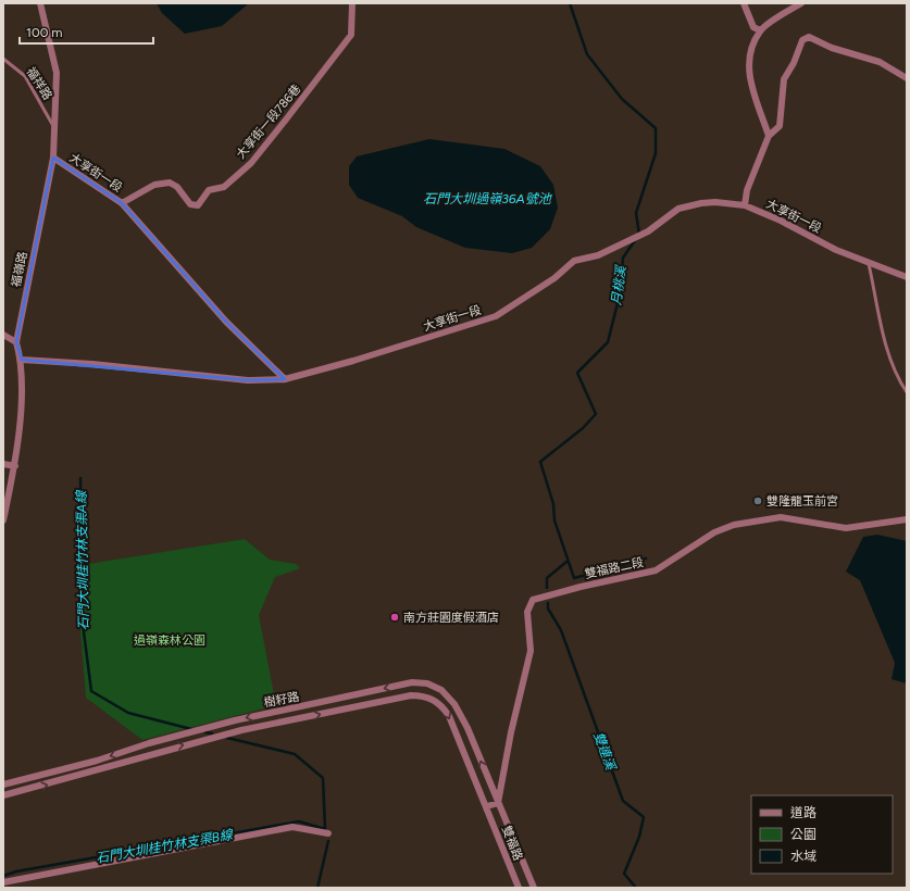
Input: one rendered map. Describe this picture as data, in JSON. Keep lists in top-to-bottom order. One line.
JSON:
{"streets":{"street":["大享街一段786巷","大享街一段","福嶺路","雙福路二段","樹籽路","雙福路"],"lane":["福祥路"]},"crossings":[["福祥路","福嶺路"],["大享街一段786巷","大享街一段"],["大享街一段","福嶺路"],["雙福路二段","樹籽路"],["樹籽路","雙福路"]],"water":["石門大圳過嶺36A號池","月桃溪","石門大圳桂竹林支渠A線","雙連溪","石門大圳桂竹林支渠B線"],"parks":["過嶺森林公園"],"places":["雙隆龍玉前宮","南方莊園度假酒店"],"legend":["道路","公園","水域"],"scale_bar":"100 m"}
